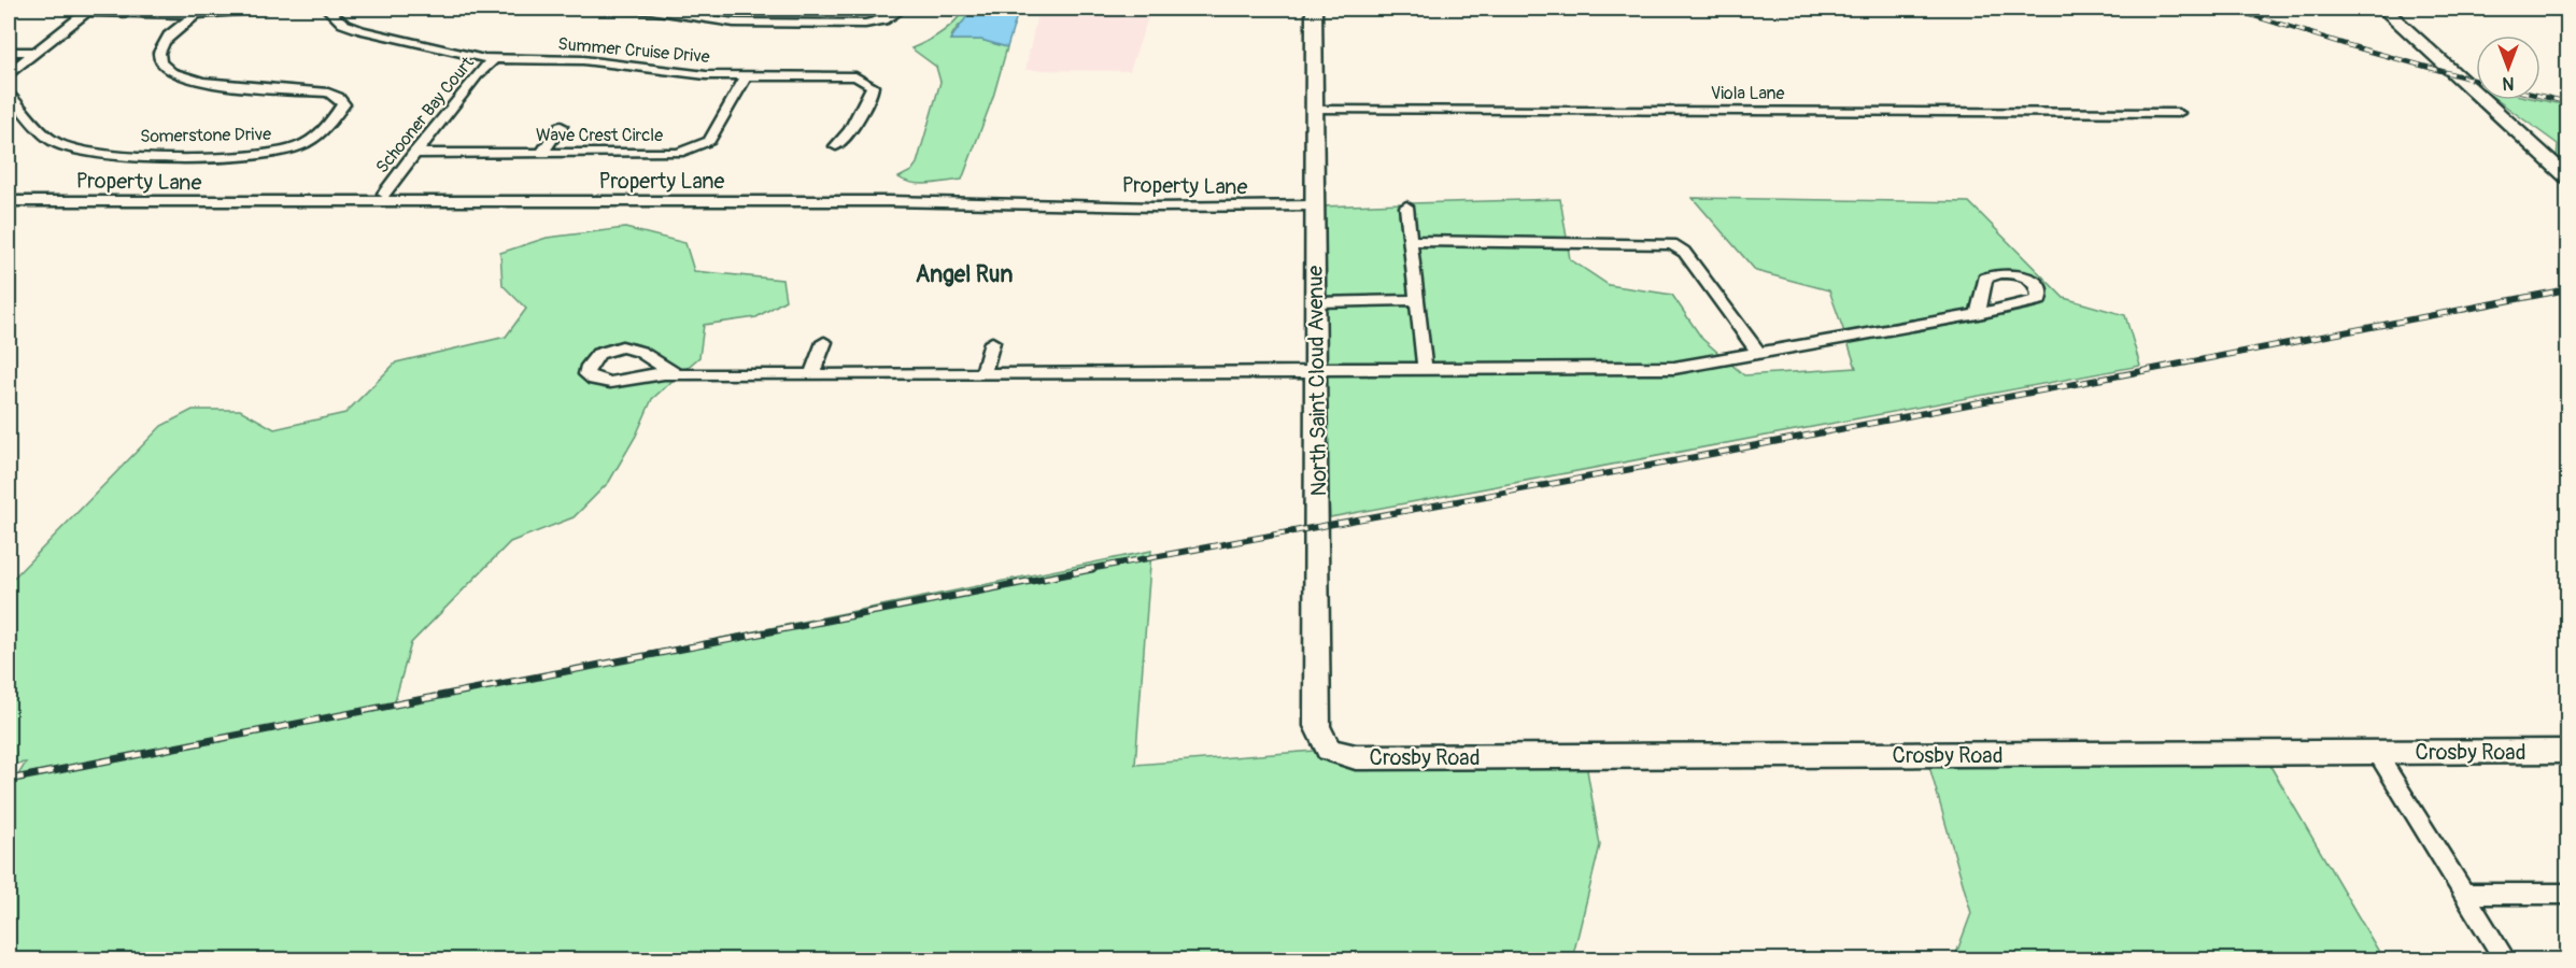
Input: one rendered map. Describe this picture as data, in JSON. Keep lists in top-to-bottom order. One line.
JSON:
{"streets":{"street":["Summer Cruise Drive","Viola Lane","Schooner Bay Court","Somerstone Drive","Wave Crest Circle","Property Lane","North Saint Cloud Avenue","Crosby Road"]},"crossings":[["Summer Cruise Drive","Schooner Bay Court"],["Summer Cruise Drive","Wave Crest Circle"],["Viola Lane","North Saint Cloud Avenue"],["Schooner Bay Court","Wave Crest Circle"],["Property Lane","North Saint Cloud Avenue"],["North Saint Cloud Avenue","Crosby Road"]],"districts":["Angel Run"],"north":"bottom"}
